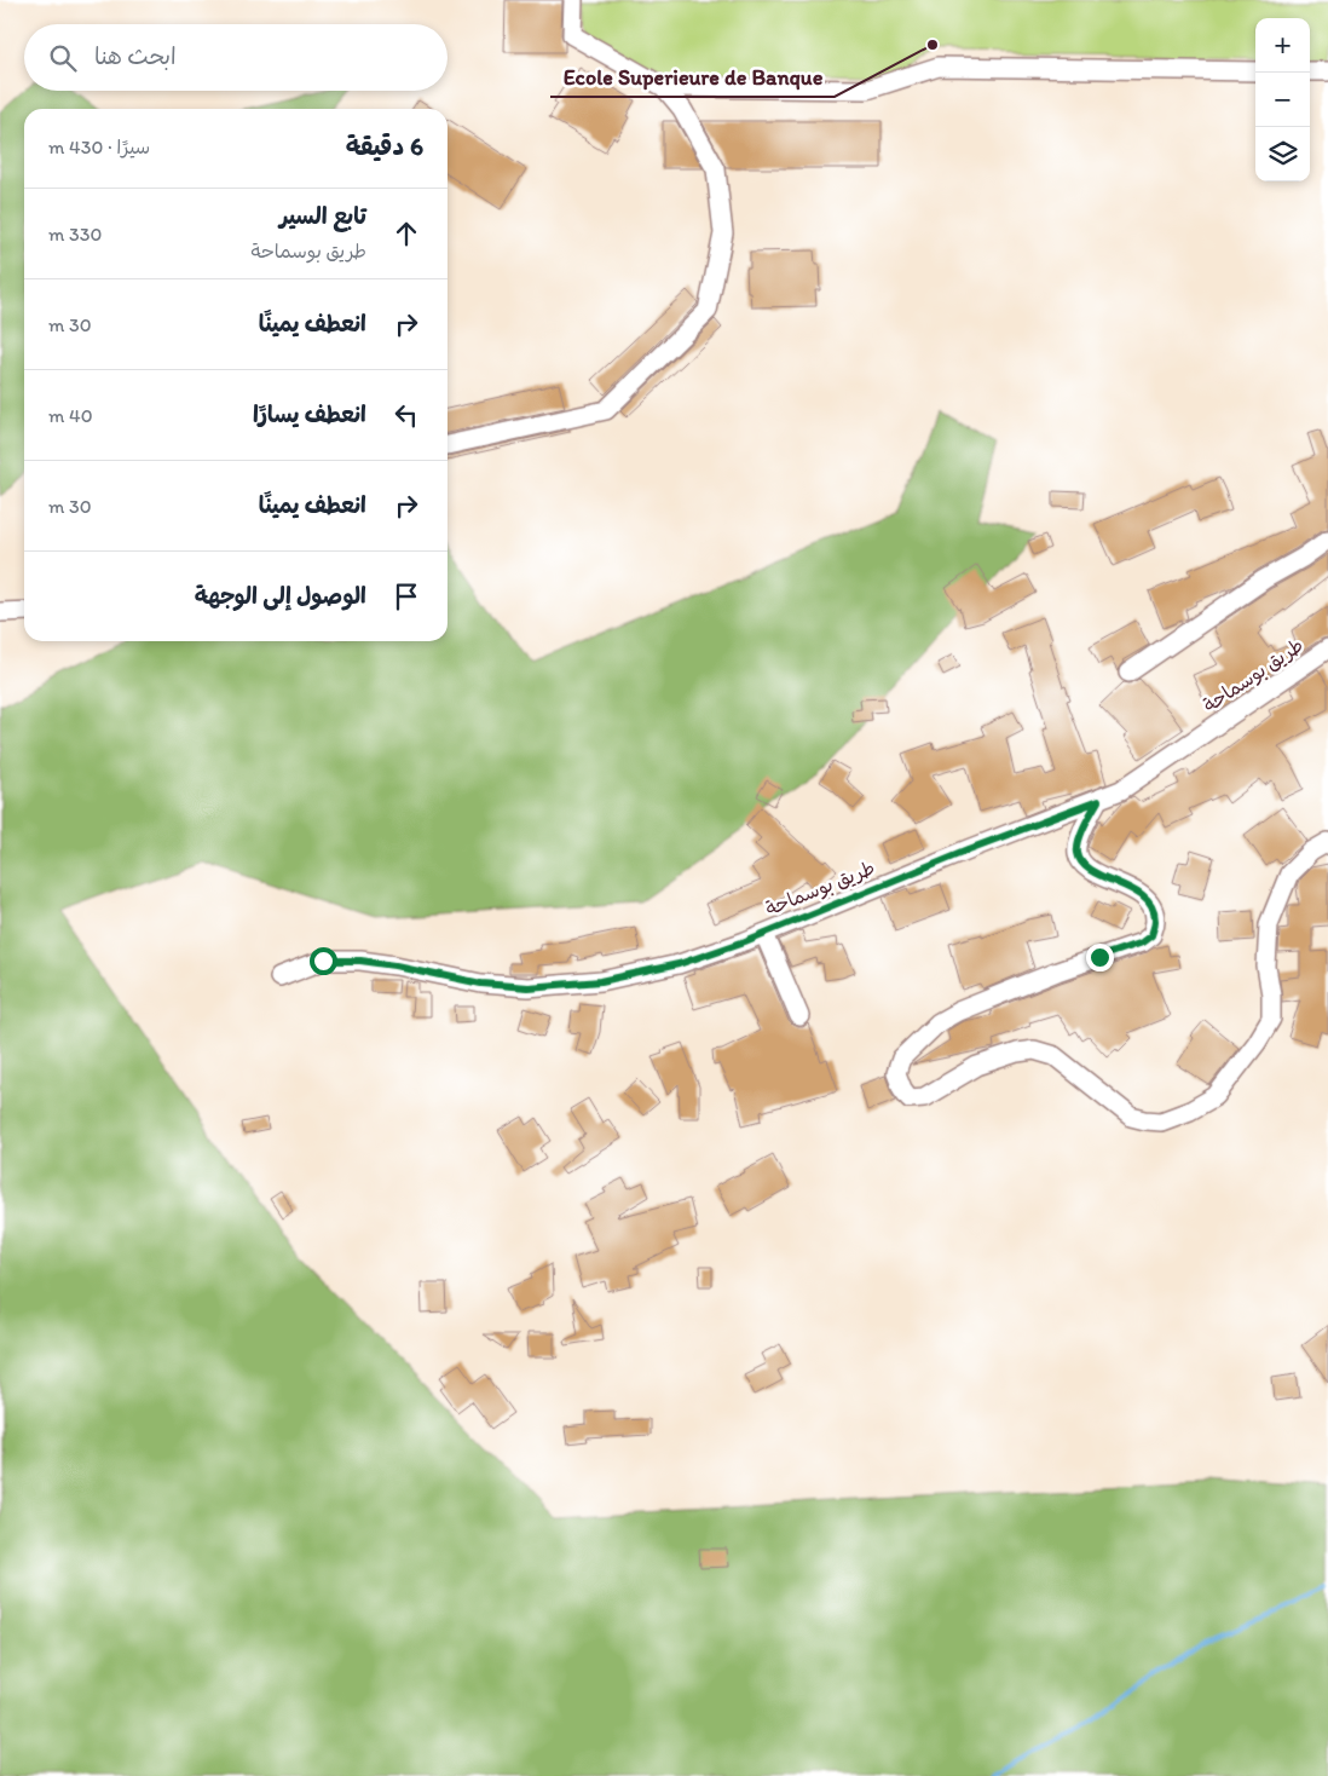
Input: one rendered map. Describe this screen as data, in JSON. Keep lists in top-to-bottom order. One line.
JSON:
{"streets":{"street":["طريق بوسماحة"]},"places":["Ecole Superieure de Banque"],"page":{"map_buttons":["+","−"],"search":"ابحث هنا","heading":["6 دقيقة","سيرًا · 430 m"],"list":[["تابع السير","طريق بوسماحة","330 m"],["انعطف يمينًا","30 m"],["انعطف يسارًا","40 m"],["انعطف يمينًا","30 m"],"الوصول إلى الوجهة"]}}
